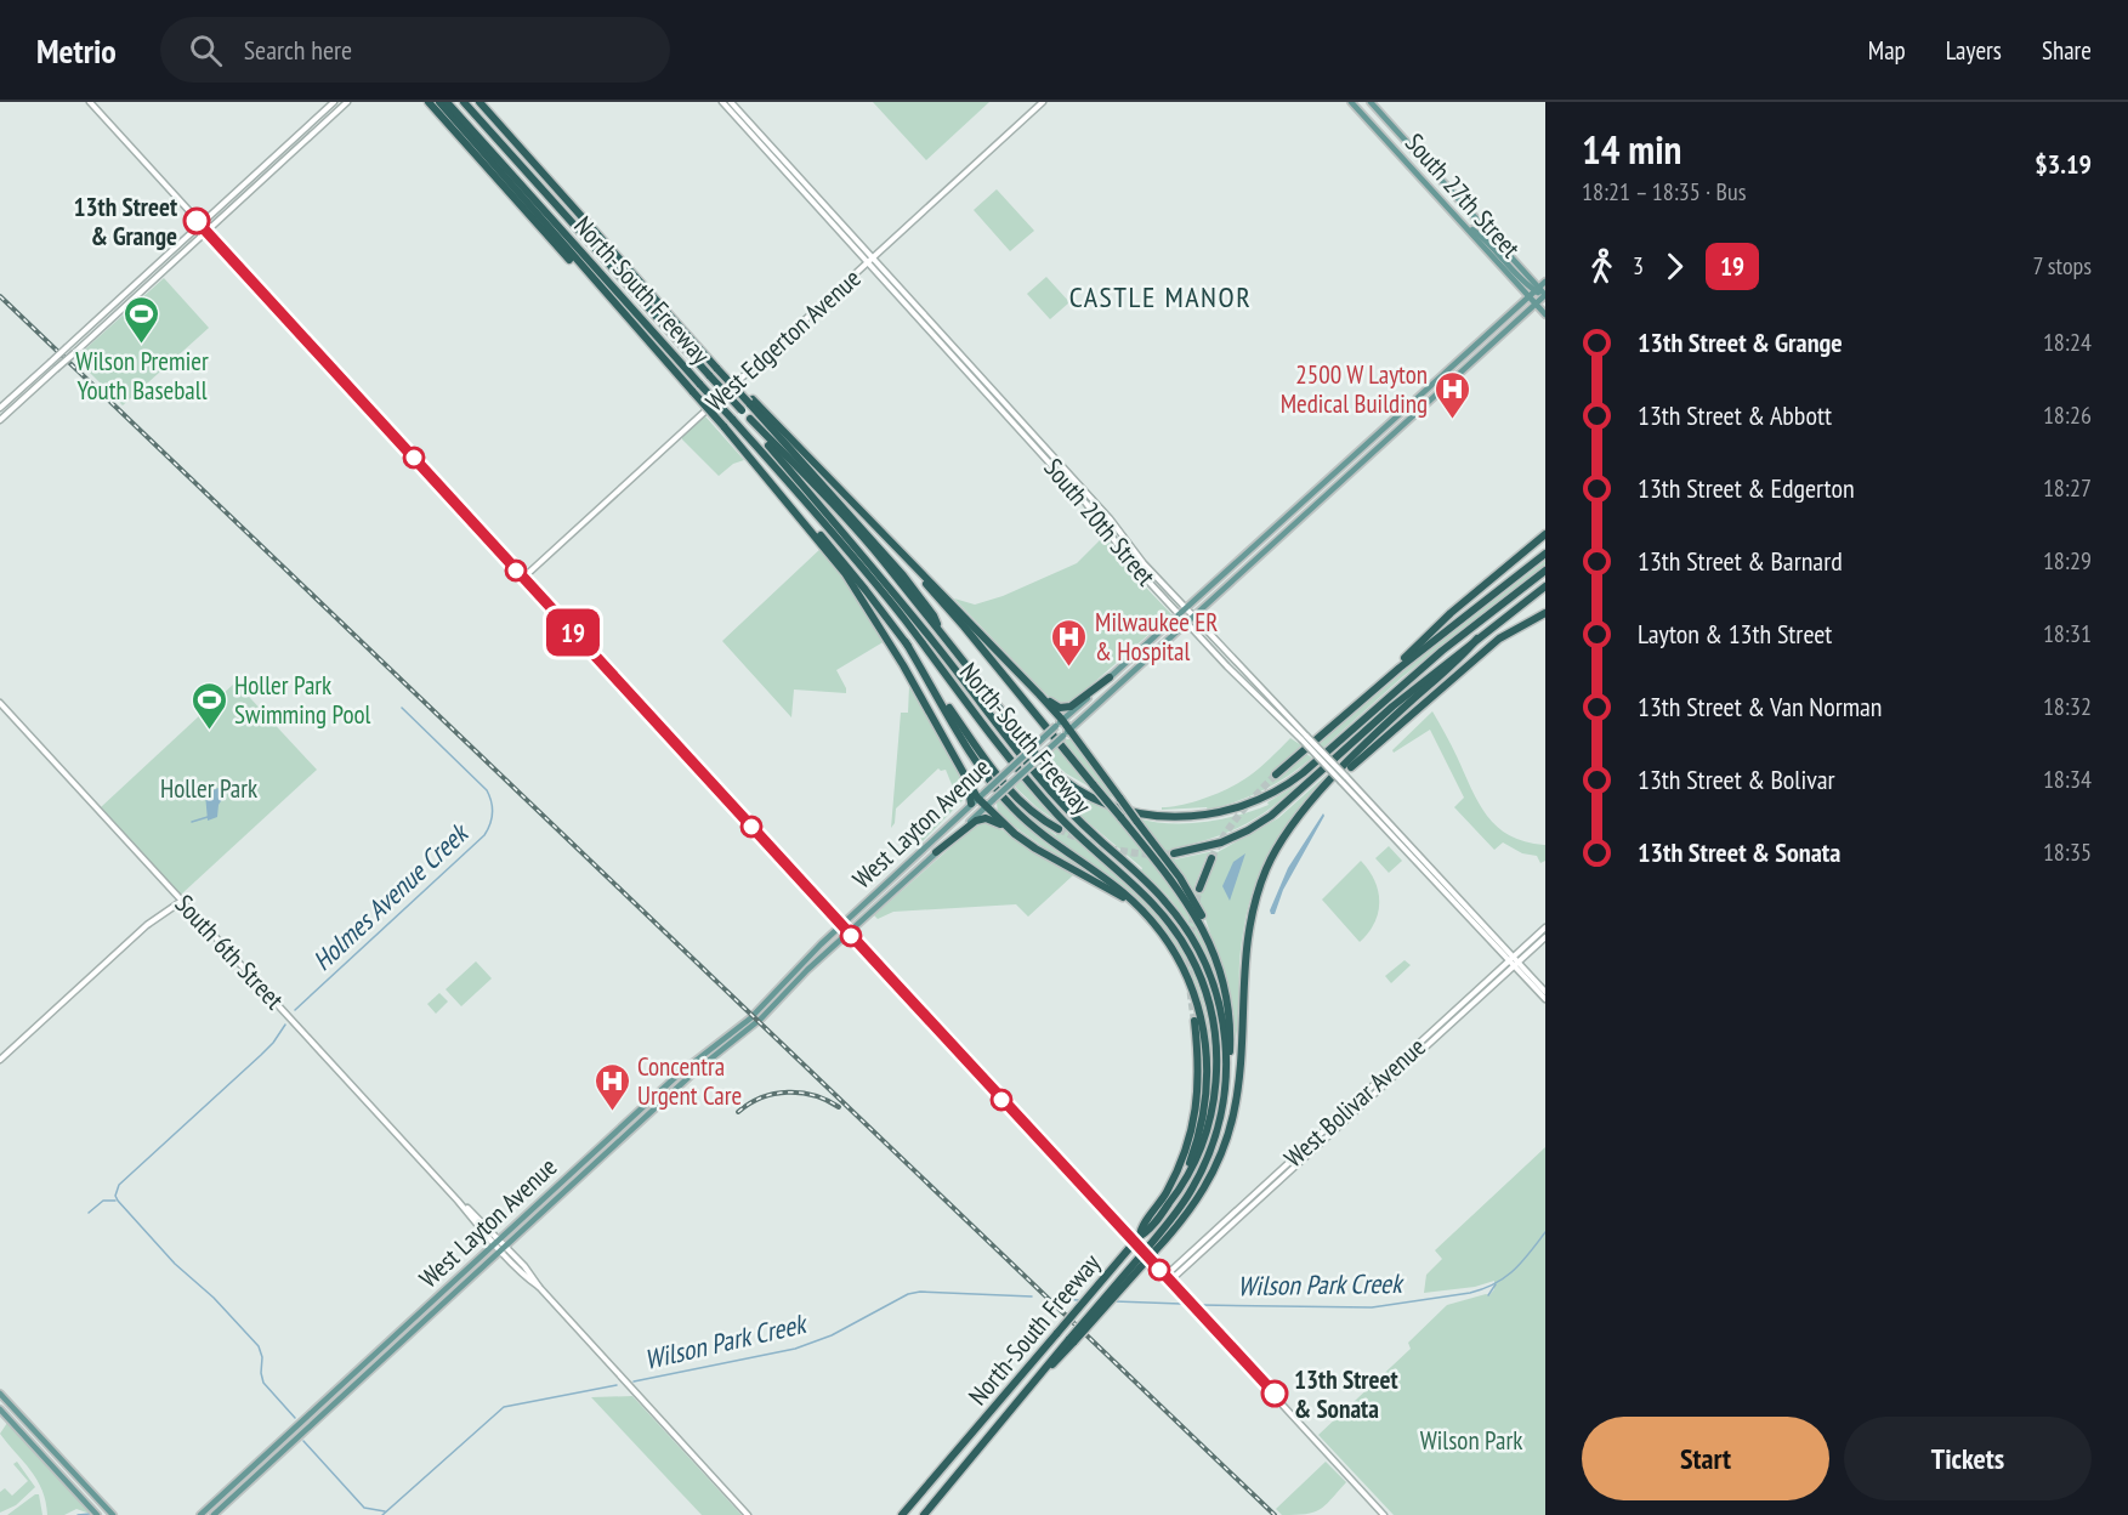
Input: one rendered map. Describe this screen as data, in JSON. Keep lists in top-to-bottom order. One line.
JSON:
{"streets":{"highway":["North-South Freeway"],"main road":["South 27th Street","West Layton Avenue"],"street":["West Edgerton Avenue","South 20th Street","South 6th Street","West Bolivar Avenue"]},"crossings":[["South 27th Street","West Layton Avenue"],["West Edgerton Avenue","South 20th Street"],["South 20th Street","West Layton Avenue"],["South 20th Street","West Bolivar Avenue"],["West Layton Avenue","South 6th Street"]],"districts":["CASTLE MANOR"],"water":["Holmes Avenue Creek","Wilson Park Creek"],"parks":["Holler Park","Wilson Park"],"places":{"other":["13th Street & Grange","13th Street & Sonata"],"sports":["Wilson Premier Youth Baseball","Holler Park Swimming Pool"],"hospital":["2500 W Layton Medical Building","Milwaukee ER & Hospital","Concentra Urgent Care"]},"lines":["bus line 19"],"page":{"header":"Metrio","search":"Search here","nav":["Map","Layers","Share"],"on_map":"19","heading":["14 min","18:21 – 18:35 · Bus","$3.19"],"legs":["3","19","7 stops"],"list":[{"name":"13th Street & Grange","value":"18:24"},{"name":"13th Street & Abbott","value":"18:26"},{"name":"13th Street & Edgerton","value":"18:27"},{"name":"13th Street & Barnard","value":"18:29"},{"name":"Layton & 13th Street","value":"18:31"},{"name":"13th Street & Van Norman","value":"18:32"},{"name":"13th Street & Bolivar","value":"18:34"},{"name":"13th Street & Sonata","value":"18:35"}],"buttons":["Start","Tickets"]}}
